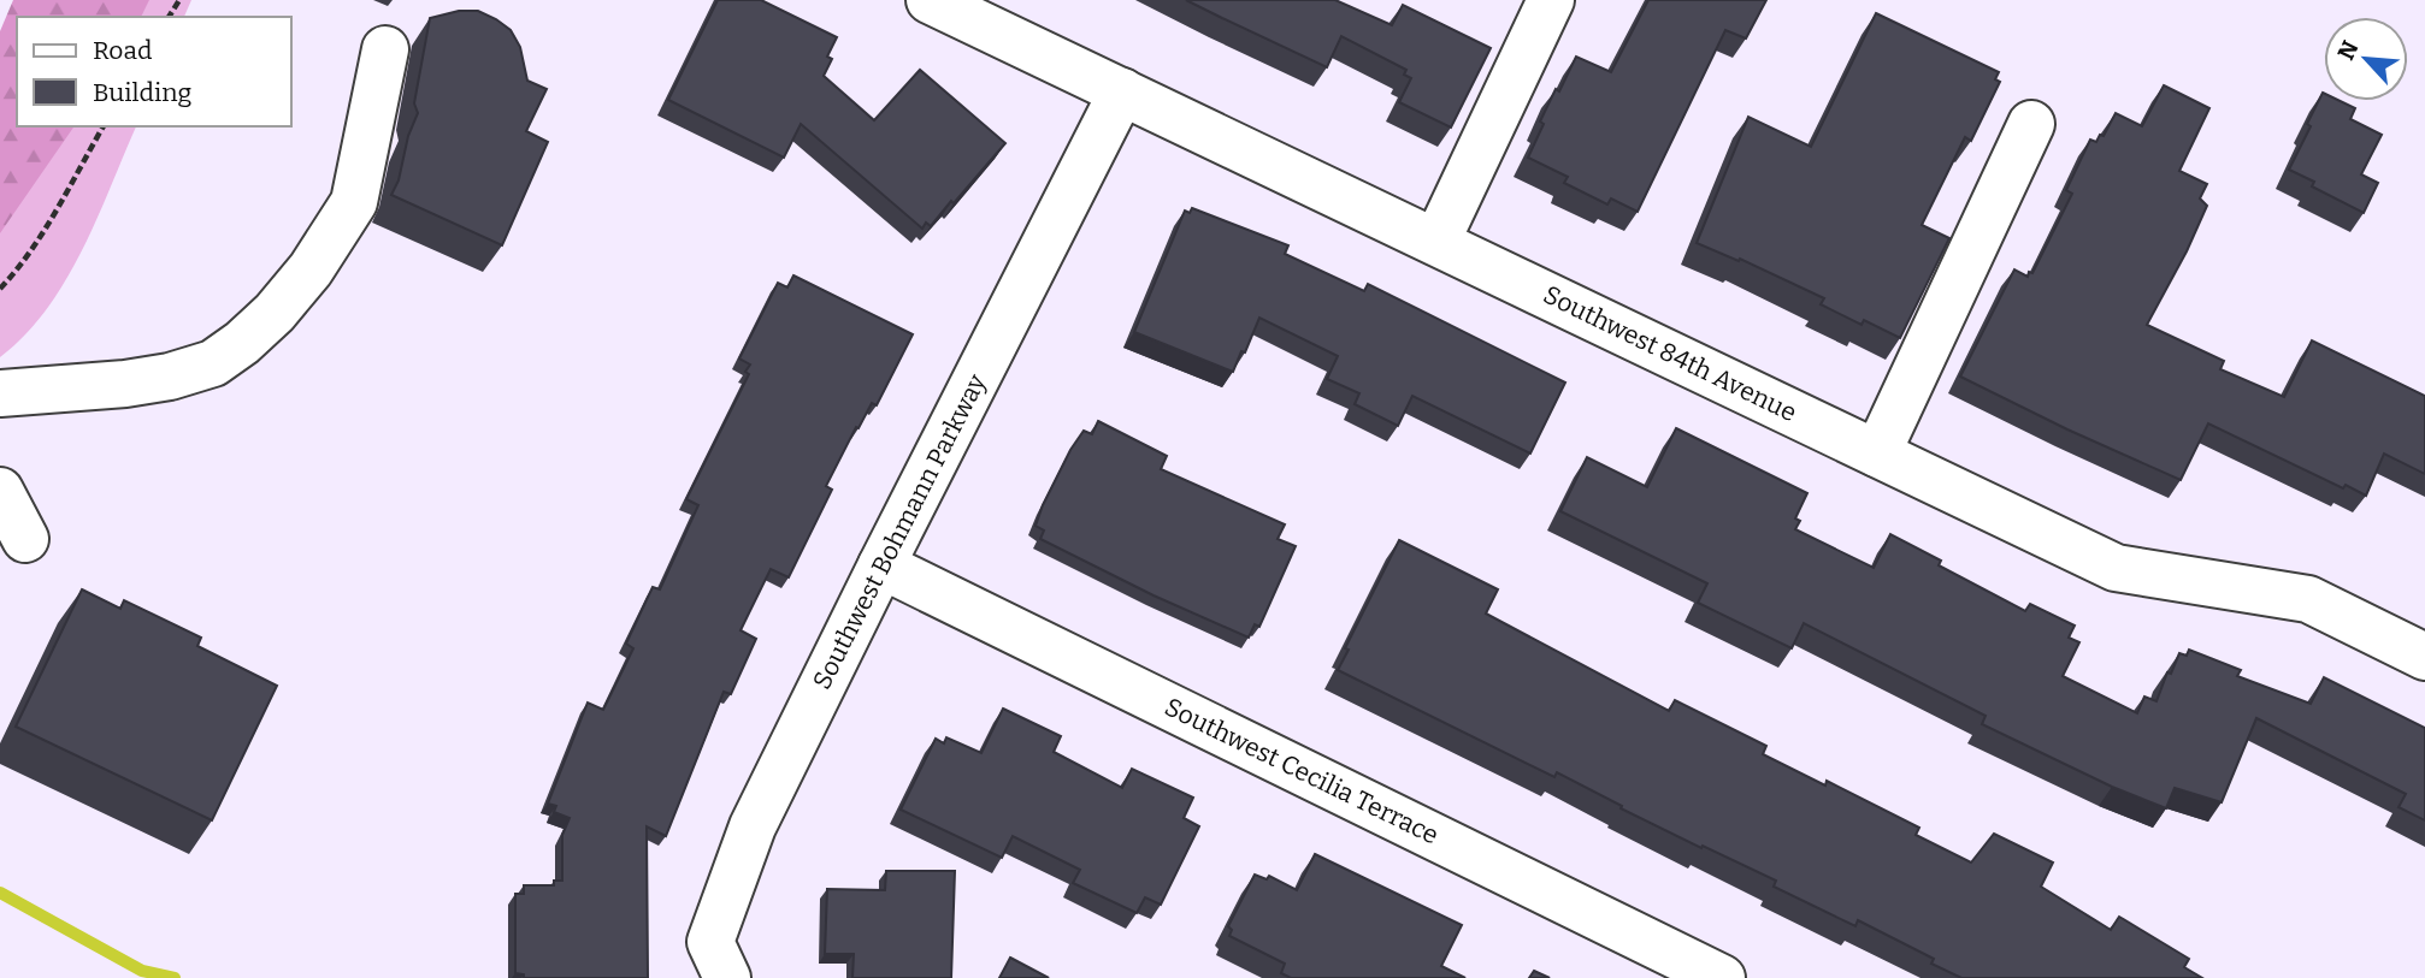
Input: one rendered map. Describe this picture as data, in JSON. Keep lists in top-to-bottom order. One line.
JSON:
{"streets":{"street":["Southwest 84th Avenue","Southwest Bohmann Parkway","Southwest Cecilia Terrace"]},"crossings":[["Southwest 84th Avenue","Southwest Bohmann Parkway"],["Southwest Bohmann Parkway","Southwest Cecilia Terrace"]],"legend":["Road","Building"],"north":"top left"}
